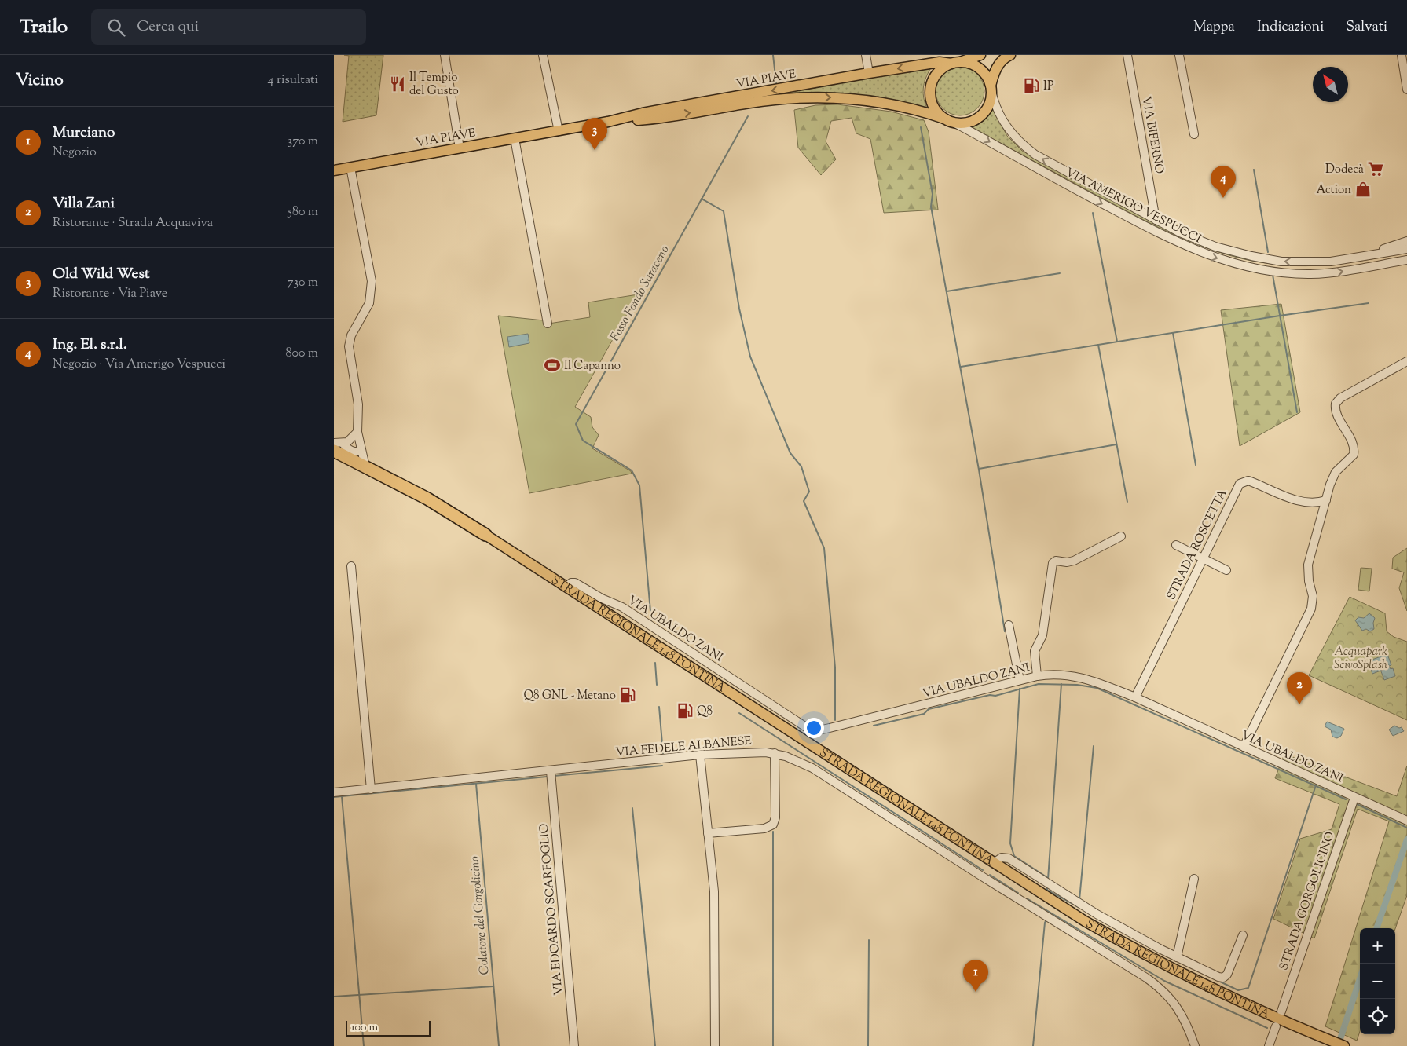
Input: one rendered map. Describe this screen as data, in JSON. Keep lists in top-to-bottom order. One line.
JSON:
{"streets":{"highway":["STRADA REGIONALE 148 PONTINA"],"main road":["VIA PIAVE"],"street":["VIA BIFERNO","VIA AMERIGO VESPUCCI","STRADA ROSCETTA","VIA UBALDO ZANI","VIA FEDELE ALBANESE","STRADA GORGOLICINO","VIA EDOARDO SCARFOGLIO"]},"crossings":[["VIA PIAVE","VIA AMERIGO VESPUCCI"],["VIA BIFERNO","VIA AMERIGO VESPUCCI"],["STRADA ROSCETTA","VIA UBALDO ZANI"],["VIA UBALDO ZANI","STRADA REGIONALE 148 PONTINA"],["VIA UBALDO ZANI","STRADA GORGOLICINO"],["VIA FEDELE ALBANESE","VIA EDOARDO SCARFOGLIO"]],"water":["Fosso Fondo Saraceno","Colatore del Gorgolicino"],"parks":["Acquapark ScivoSplash"],"places":{"restaurant":["Il Tempio del Gusto"],"fuel station":["IP","Q8 GNL - Metano","Q8"],"supermarket":["Dodecà"],"shop":["Action"],"sports":["Il Capanno"]},"scale_bar":"100 m","north":"top left","page":{"header":"Trailo","search":"Cerca qui","nav":["Mappa","Indicazioni","Salvati"],"heading":["Vicino","4 risultati"],"list":[{"mark":"1","name":"Murciano","note":"Negozio","value":"370 m"},{"mark":"2","name":"Villa Zani","note":"Ristorante · Strada Acquaviva","value":"580 m"},{"mark":"3","name":"Old Wild West","note":"Ristorante · Via Piave","value":"730 m"},{"mark":"4","name":"Ing. El. s.r.l.","note":"Negozio · Via Amerigo Vespucci","value":"800 m"}],"pins":["3","4","2","1"],"map_buttons":["+","−"],"scale":"100 m"}}
